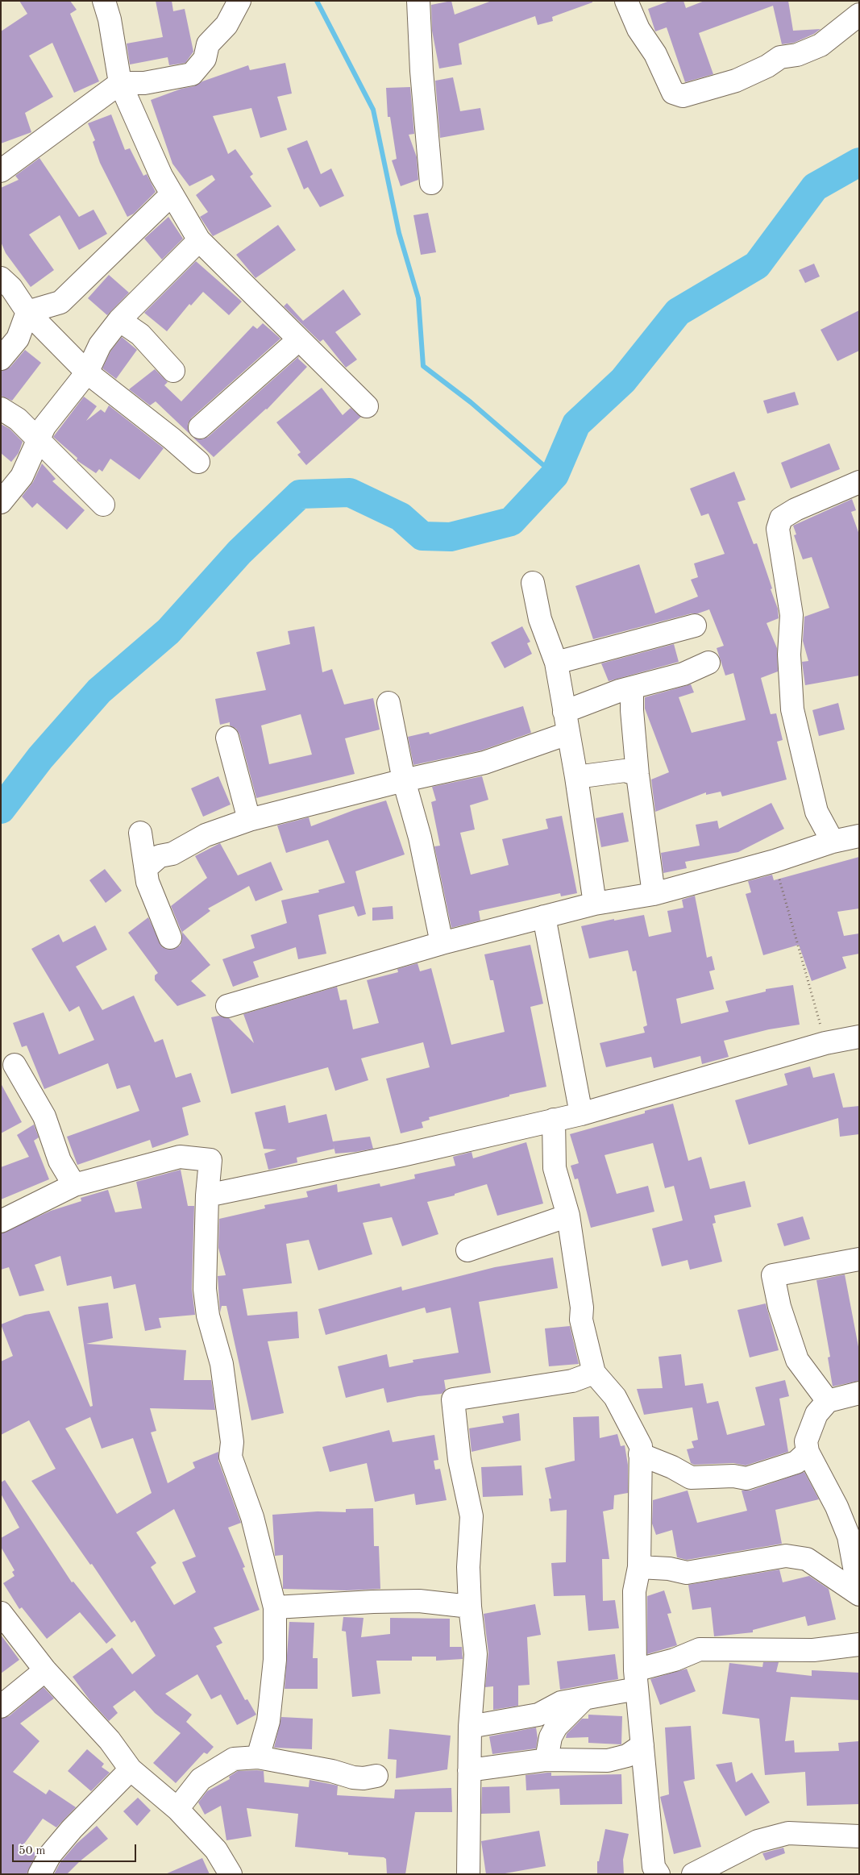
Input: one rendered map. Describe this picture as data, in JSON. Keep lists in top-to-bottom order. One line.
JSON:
{"scale_bar":"50 m"}
